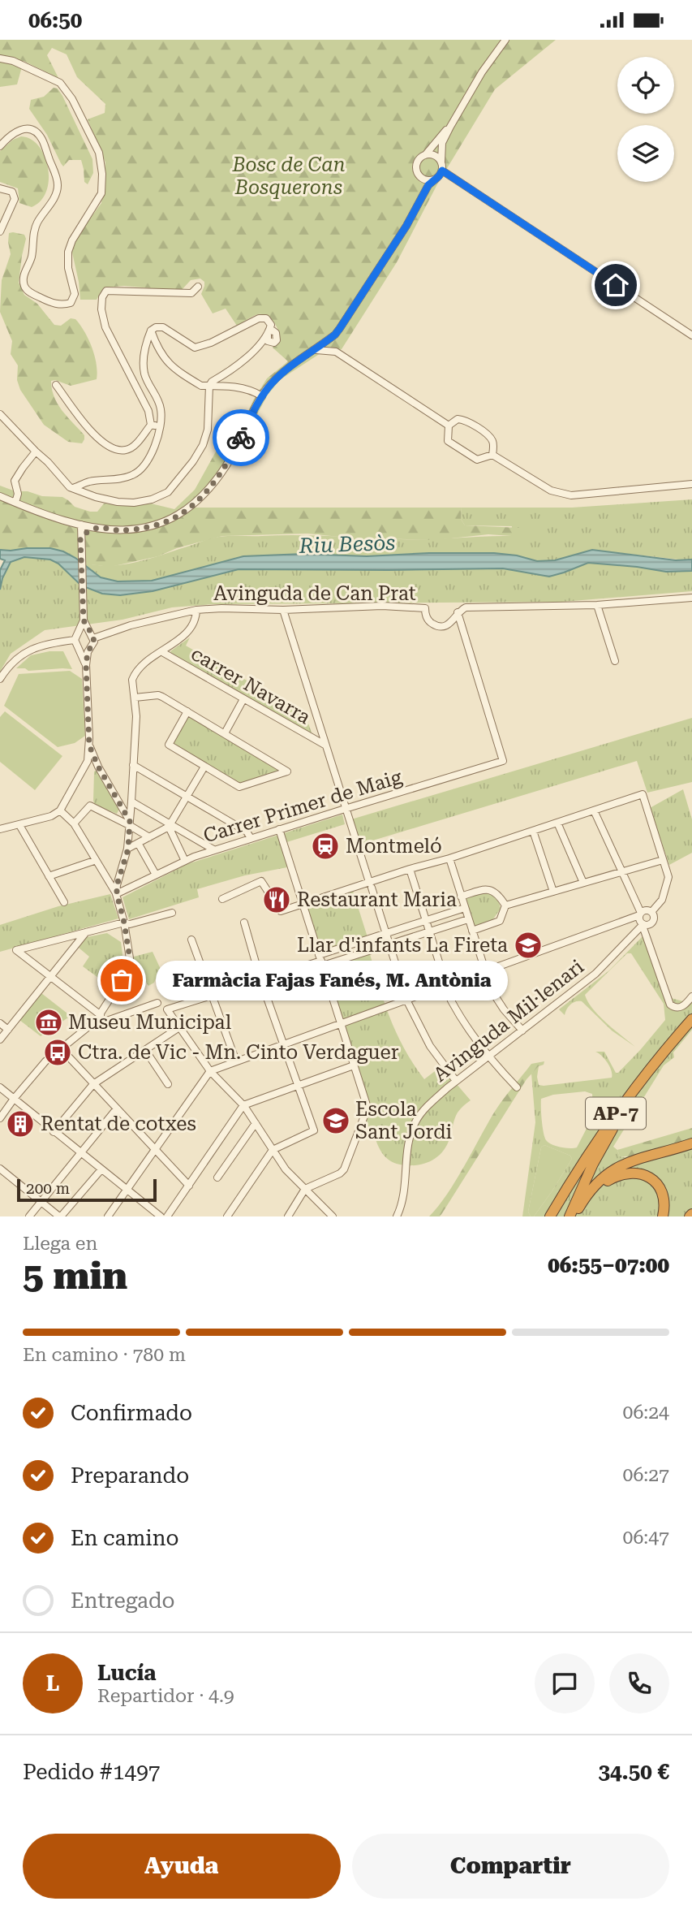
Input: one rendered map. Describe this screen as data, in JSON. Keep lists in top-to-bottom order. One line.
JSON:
{"streets":{"highway":["AP-7"],"street":["Avinguda de Can Prat","carrer Navarra","Carrer Primer de Maig","Avinguda Mil·lenari"]},"crossings":[["Avinguda de Can Prat","Carrer Primer de Maig"]],"water":["Riu Besòs"],"parks":["Bosc de Can Bosquerons"],"places":{"station":["Montmeló"],"restaurant":["Restaurant Maria"],"school or university":["Llar d'infants La Fireta","Escola Sant Jordi"],"other":["Farmàcia Fajas Fanés, M. Antònia"],"museum":["Museu Municipal"],"bus stop":["Ctra. de Vic - Mn. Cinto Verdaguer"],"building":["Rentat de cotxes"]},"scale_bar":"200 m","page":{"status":"06:50","bubble":"Farmàcia Fajas Fanés, M. Antònia","scale":"200 m","heading":["5 min","Llega en","06:55–07:00"],"panel":["Lucía","Repartidor · 4.9","Pedido #1497","34.50 €"],"bar":"En camino · 780 m","list":[["Confirmado","06:24"],["Preparando","06:27"],["En camino","06:47"],"Entregado"],"round":"L","buttons":["Ayuda","Compartir"]}}
